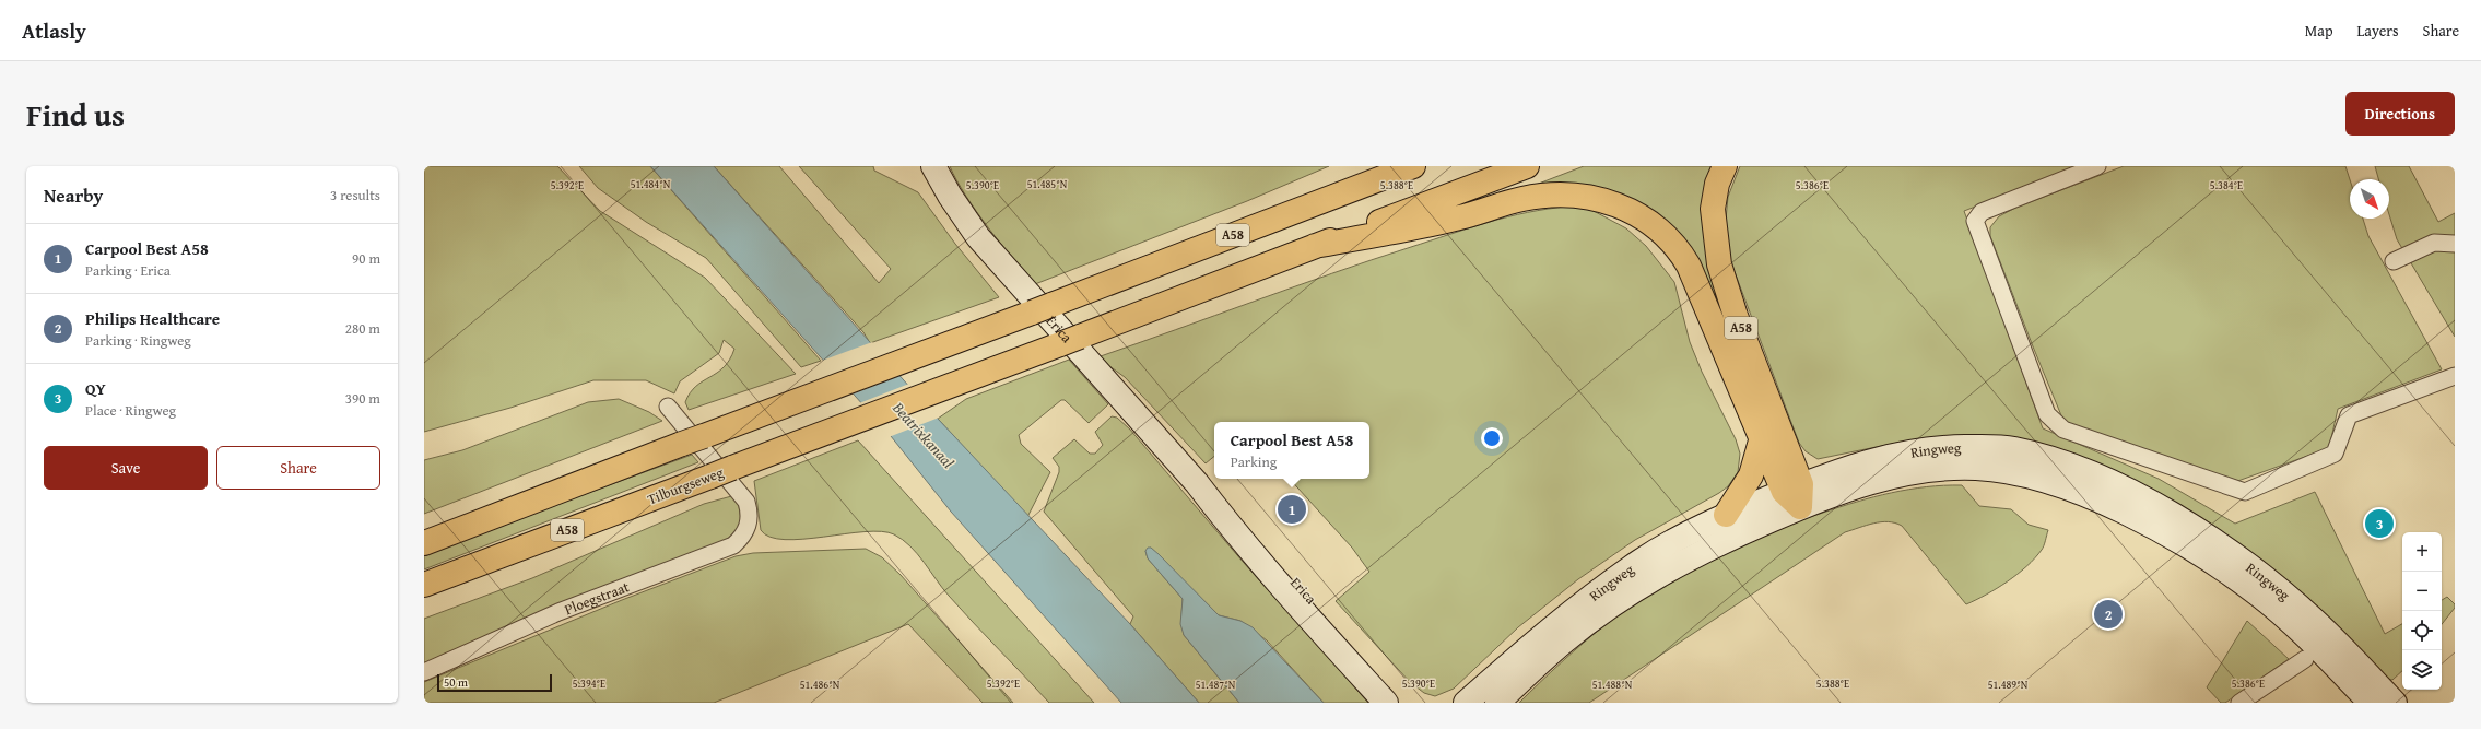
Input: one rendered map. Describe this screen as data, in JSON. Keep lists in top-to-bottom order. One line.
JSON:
{"streets":{"highway":["A58","Tilburgseweg"],"main road":["Erica","Ringweg"],"street":["Ploegstraat"]},"crossings":[["A58","Ringweg"],["A58","Tilburgseweg"]],"water":["Beatrixkanaal"],"scale_bar":"50 m","north":"bottom right","page":{"header":"Atlasly","nav":["Map","Layers","Share"],"title":"Find us","buttons":["Directions",["Save","Share"]],"heading":["Nearby","3 results"],"list":[{"mark":"1","name":"Carpool Best A58","note":"Parking · Erica","value":"90 m"},{"mark":"2","name":"Philips Healthcare","note":"Parking · Ringweg","value":"280 m"},{"mark":"3","name":"QY","note":"Place · Ringweg","value":"390 m"}],"popup":["Carpool Best A58","Parking"],"pins":["1","3","2"],"map_buttons":["+","−"],"scale":"50 m"},"coordinates":["51.485°N","51.484°N","5.392°E","5.390°E","5.388°E","5.386°E","5.384°E","5.394°E","51.486°N","51.487°N","51.488°N","51.489°N"]}
